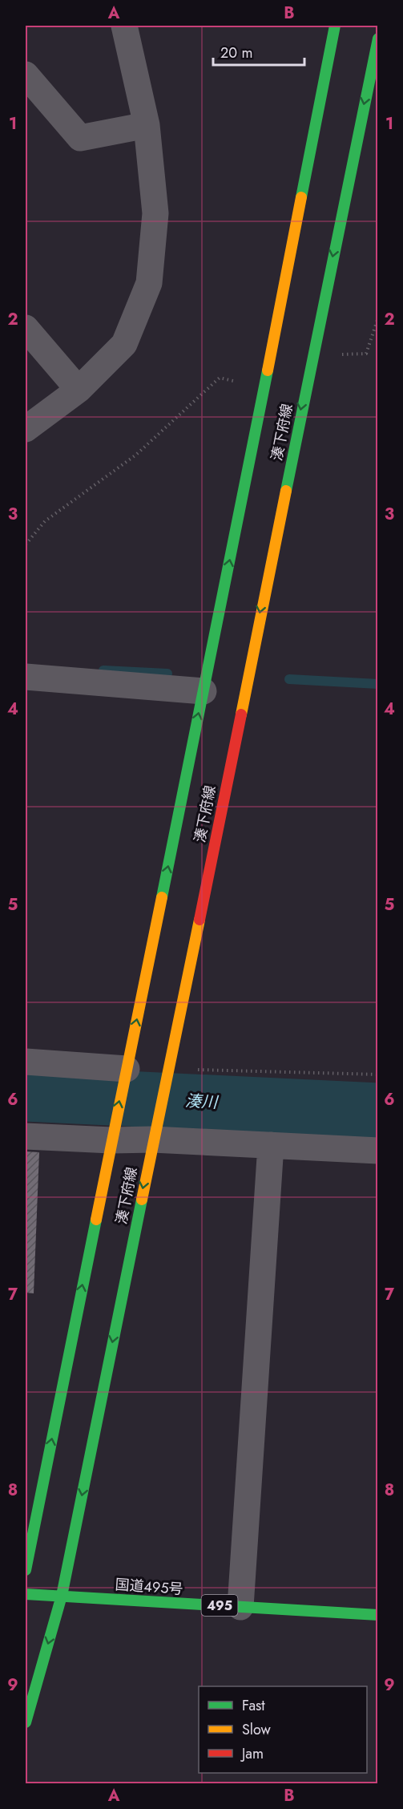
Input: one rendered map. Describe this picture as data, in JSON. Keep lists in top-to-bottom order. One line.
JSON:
{"streets":{"main road":["湊下府線","国道495号","495"]},"crossings":[["湊下府線","国道495号"],["湊下府線","495"],["国道495号","495"]],"water":["湊川"],"legend":["Fast","Slow","Jam"],"scale_bar":"20 m","grid":{"columns":["A","B"],"rows":["1","2","3","4","5","6","7","8","9"]}}
